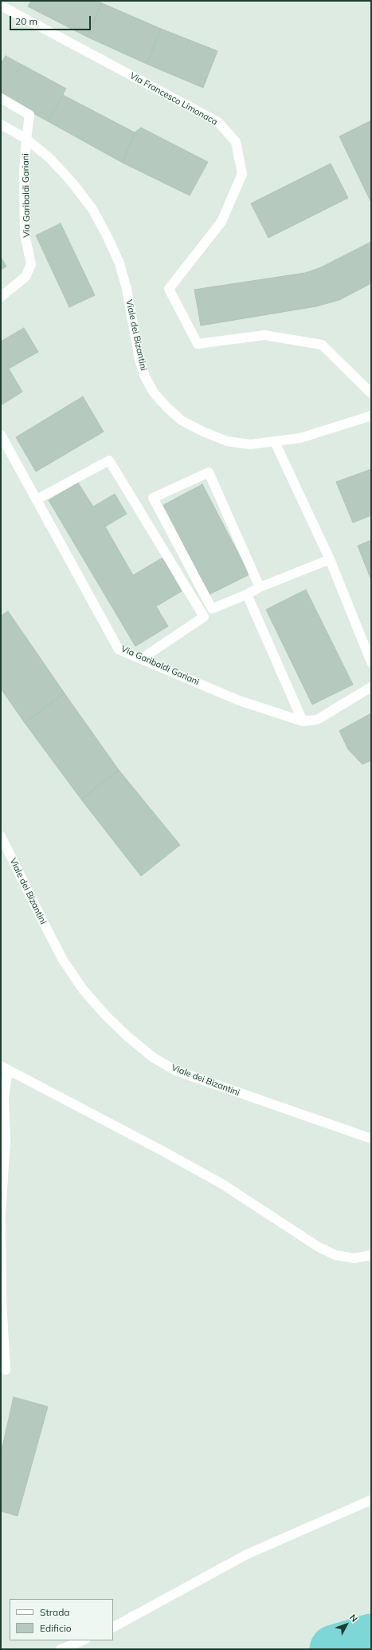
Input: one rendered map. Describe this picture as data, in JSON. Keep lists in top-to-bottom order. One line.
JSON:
{"streets":{"street":["Via Francesco Limonaca","Via Garibaldi Gariani","Viale dei Bizantini"]},"crossings":[["Via Garibaldi Gariani","Viale dei Bizantini"]],"legend":["Strada","Edificio"],"scale_bar":"20 m","north":"top right"}
